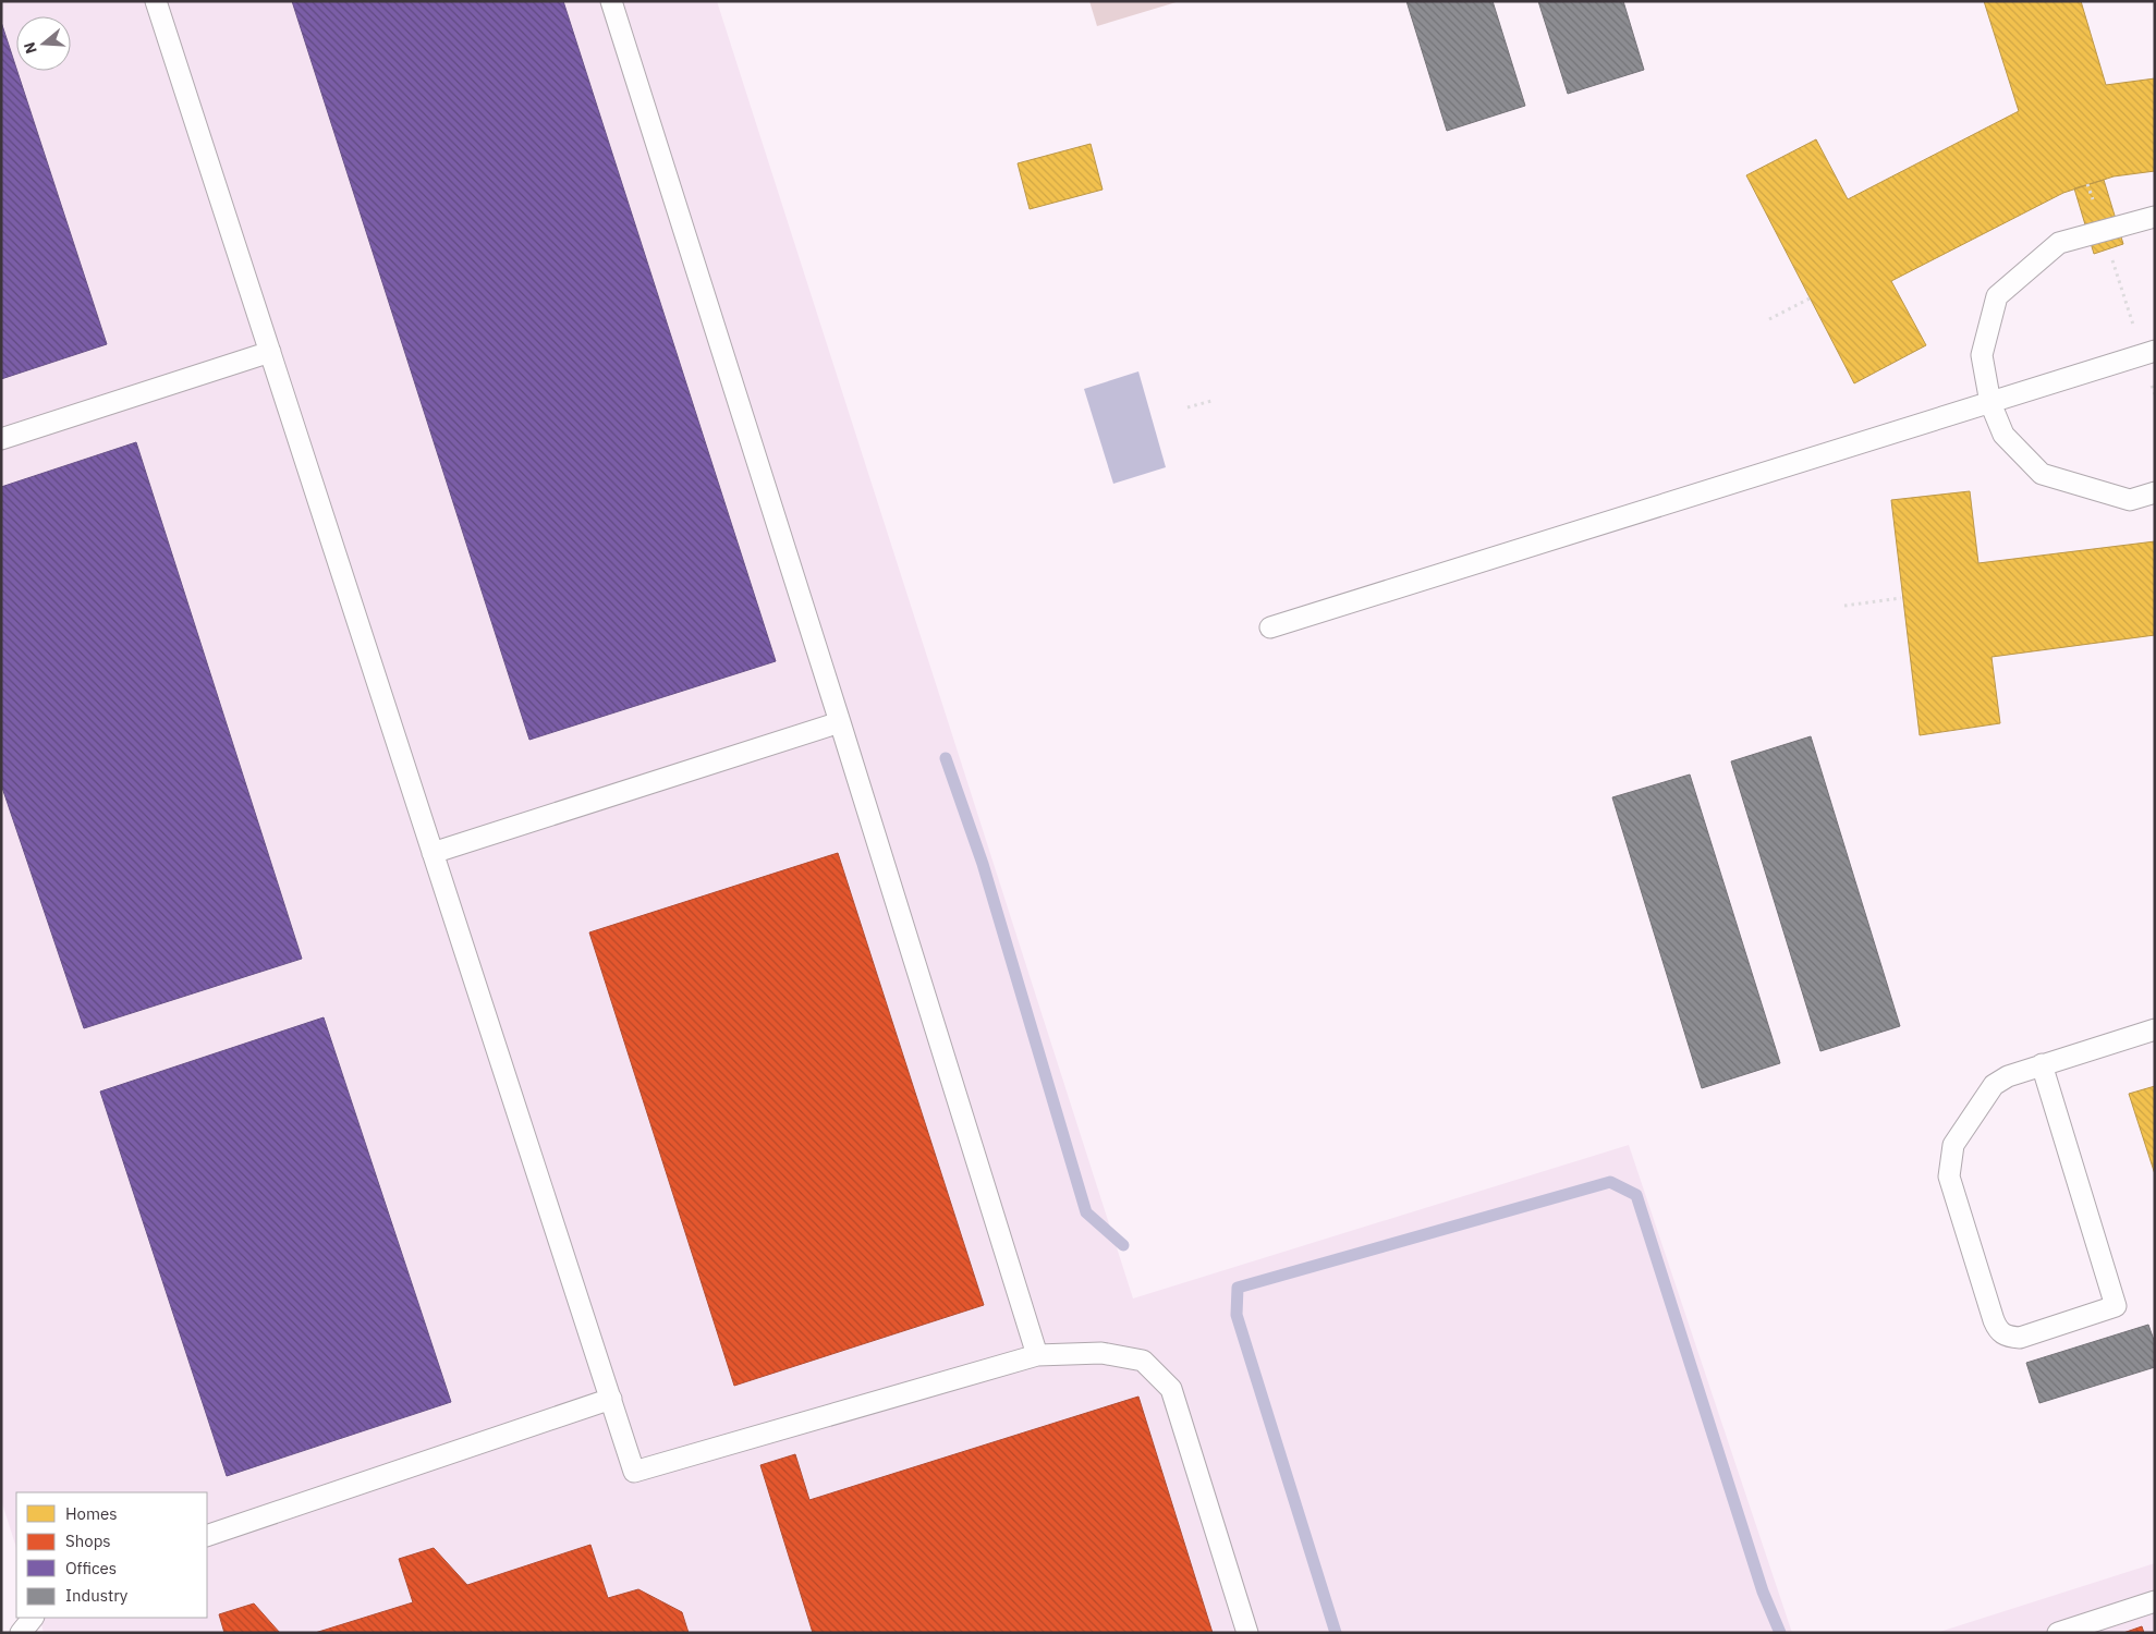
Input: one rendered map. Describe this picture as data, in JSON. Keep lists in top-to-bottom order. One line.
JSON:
{"legend":["Homes","Shops","Offices","Industry"],"north":"left"}
